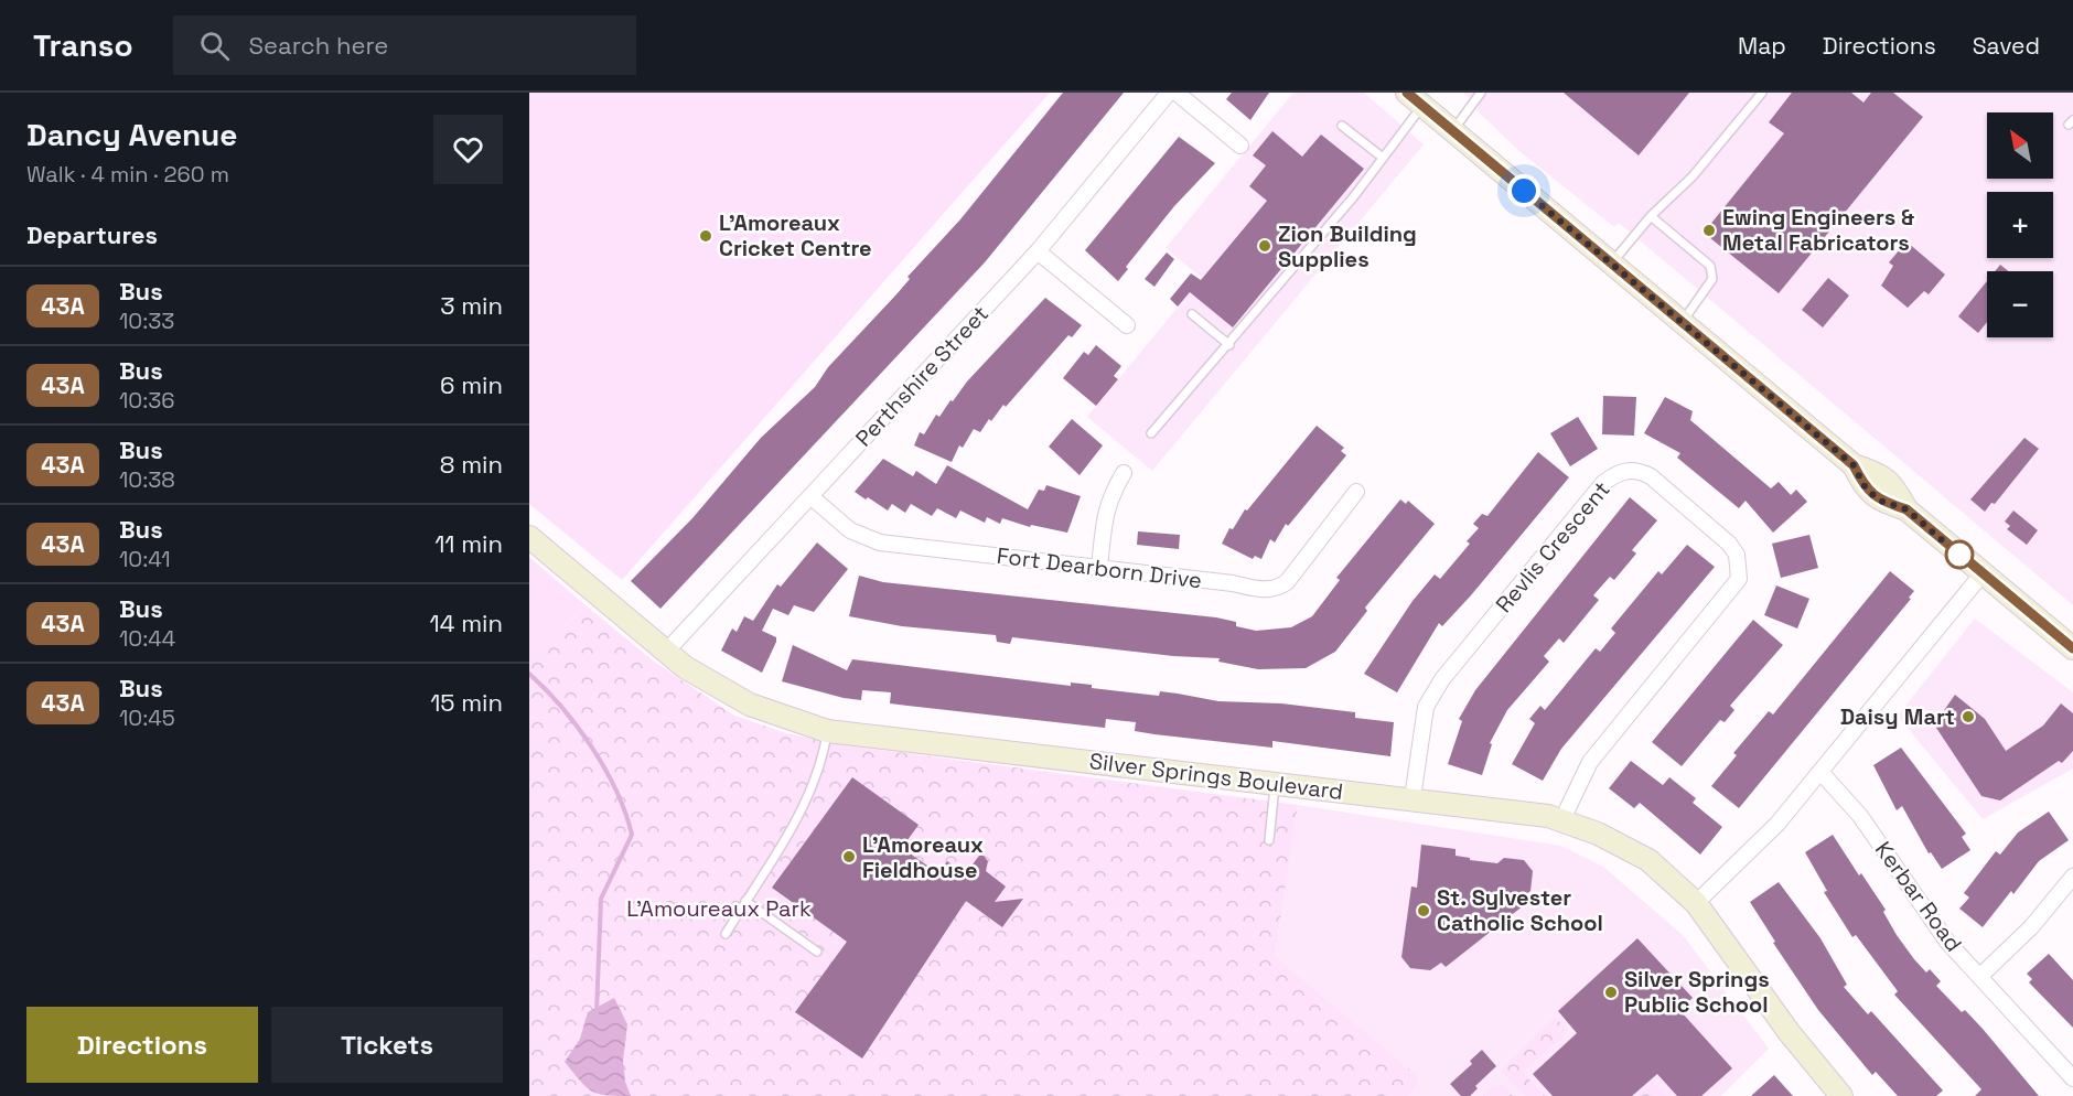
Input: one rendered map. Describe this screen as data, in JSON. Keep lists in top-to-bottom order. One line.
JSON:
{"streets":{"street":["Perthshire Street","Revlis Crescent","Fort Dearborn Drive","Silver Springs Boulevard","Kerbar Road"]},"crossings":[["Perthshire Street","Fort Dearborn Drive"],["Perthshire Street","Silver Springs Boulevard"],["Revlis Crescent","Silver Springs Boulevard"]],"parks":["L'Amoureaux Park"],"places":["Ewing Engineers & Metal Fabricators","L'Amoreaux Cricket Centre","Zion Building Supplies","Daisy Mart","L'Amoreaux Fieldhouse","St. Sylvester Catholic School","Silver Springs Public School"],"lines":["bus line 43A"],"north":"top left","page":{"header":"Transo","search":"Search here","nav":["Map","Directions","Saved"],"heading":[["Dancy Avenue","Walk · 4 min · 260 m"],"Departures"],"map_buttons":["+","−"],"list":[{"mark":"43A","name":"Bus","note":"10:33","value":"3 min"},{"mark":"43A","name":"Bus","note":"10:36","value":"6 min"},{"mark":"43A","name":"Bus","note":"10:38","value":"8 min"},{"mark":"43A","name":"Bus","note":"10:41","value":"11 min"},{"mark":"43A","name":"Bus","note":"10:44","value":"14 min"},{"mark":"43A","name":"Bus","note":"10:45","value":"15 min"}],"buttons":["Directions","Tickets"]}}
